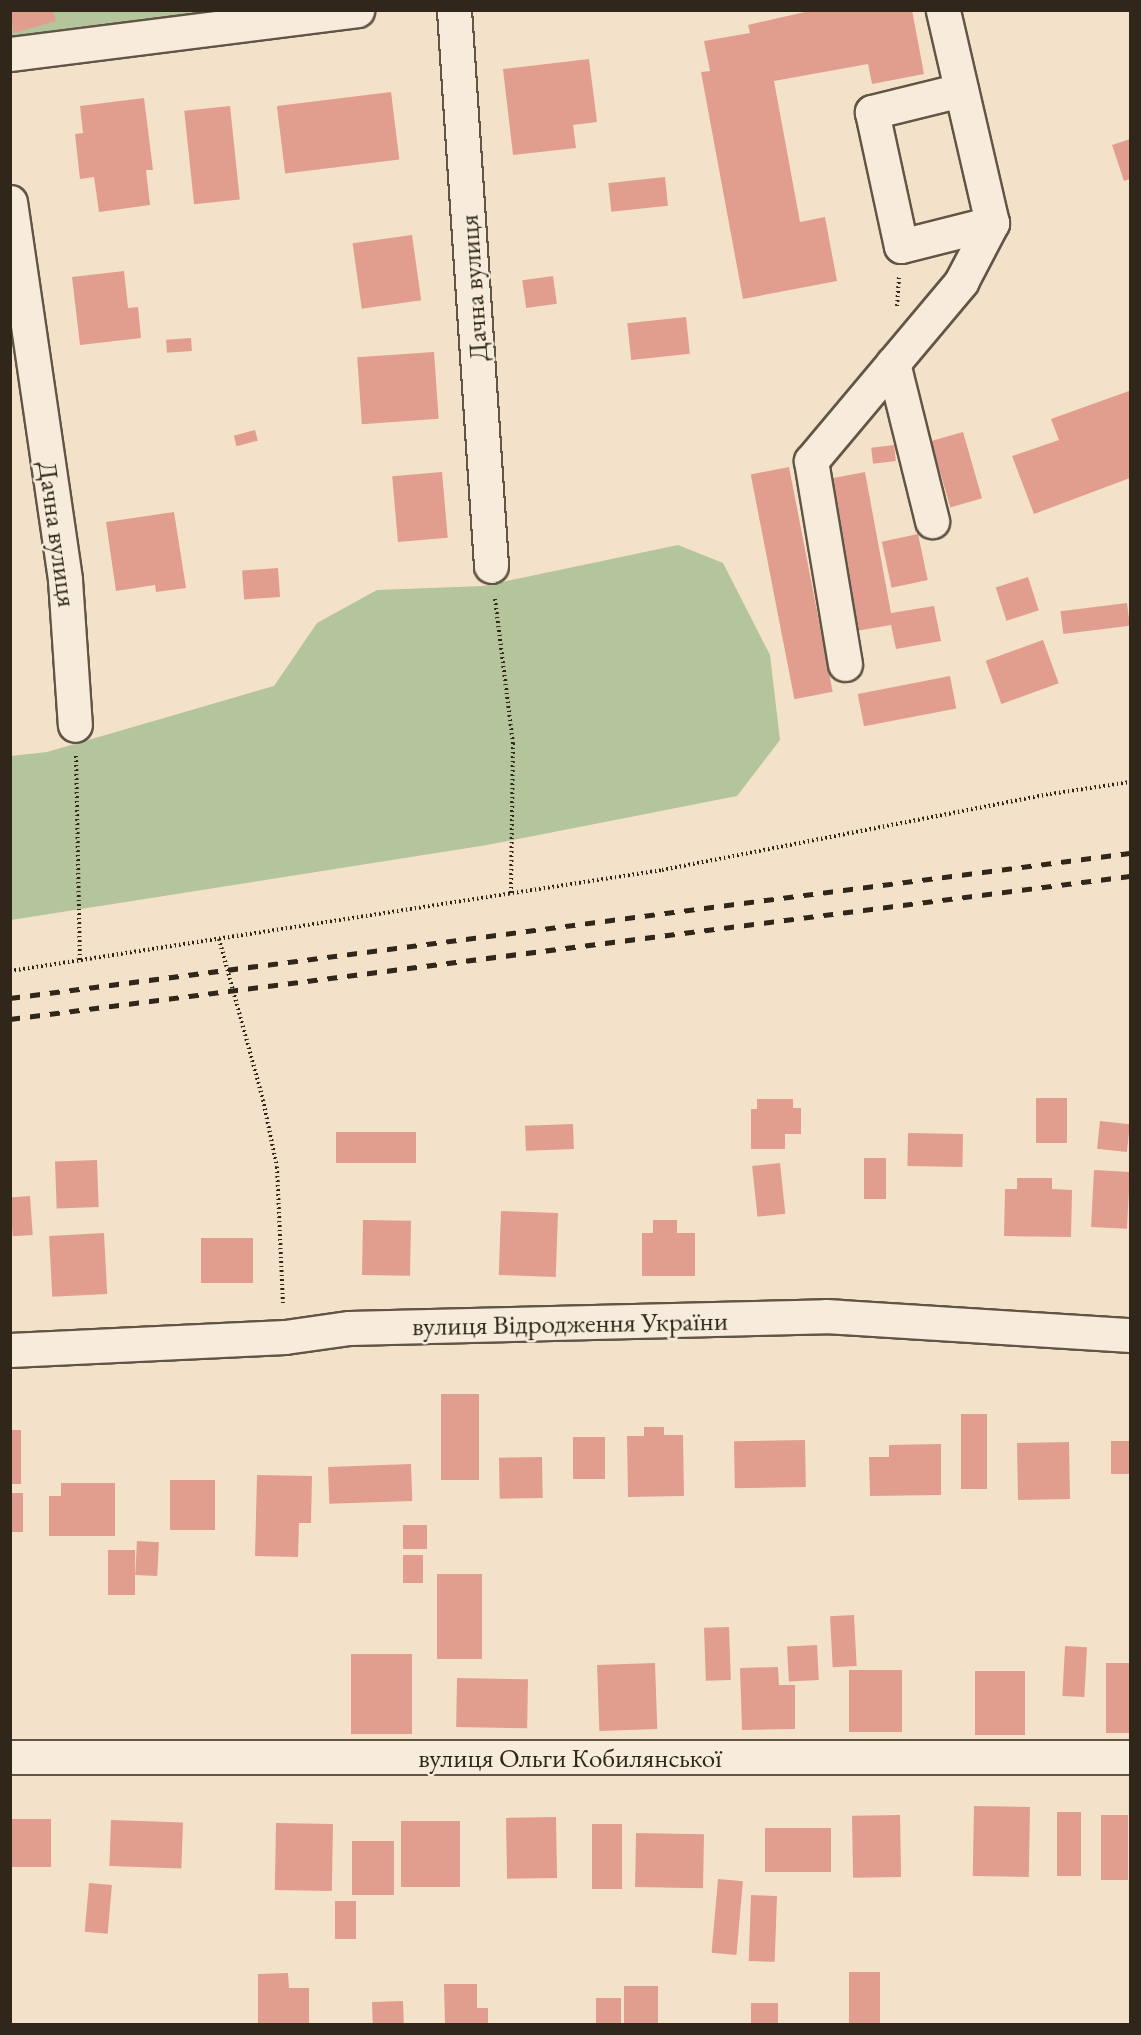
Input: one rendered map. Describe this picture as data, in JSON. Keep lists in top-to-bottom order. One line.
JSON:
{"streets":{"street":["Дачна вулиця","вулиця Відродження України","вулиця Ольги Кобилянської"]}}
